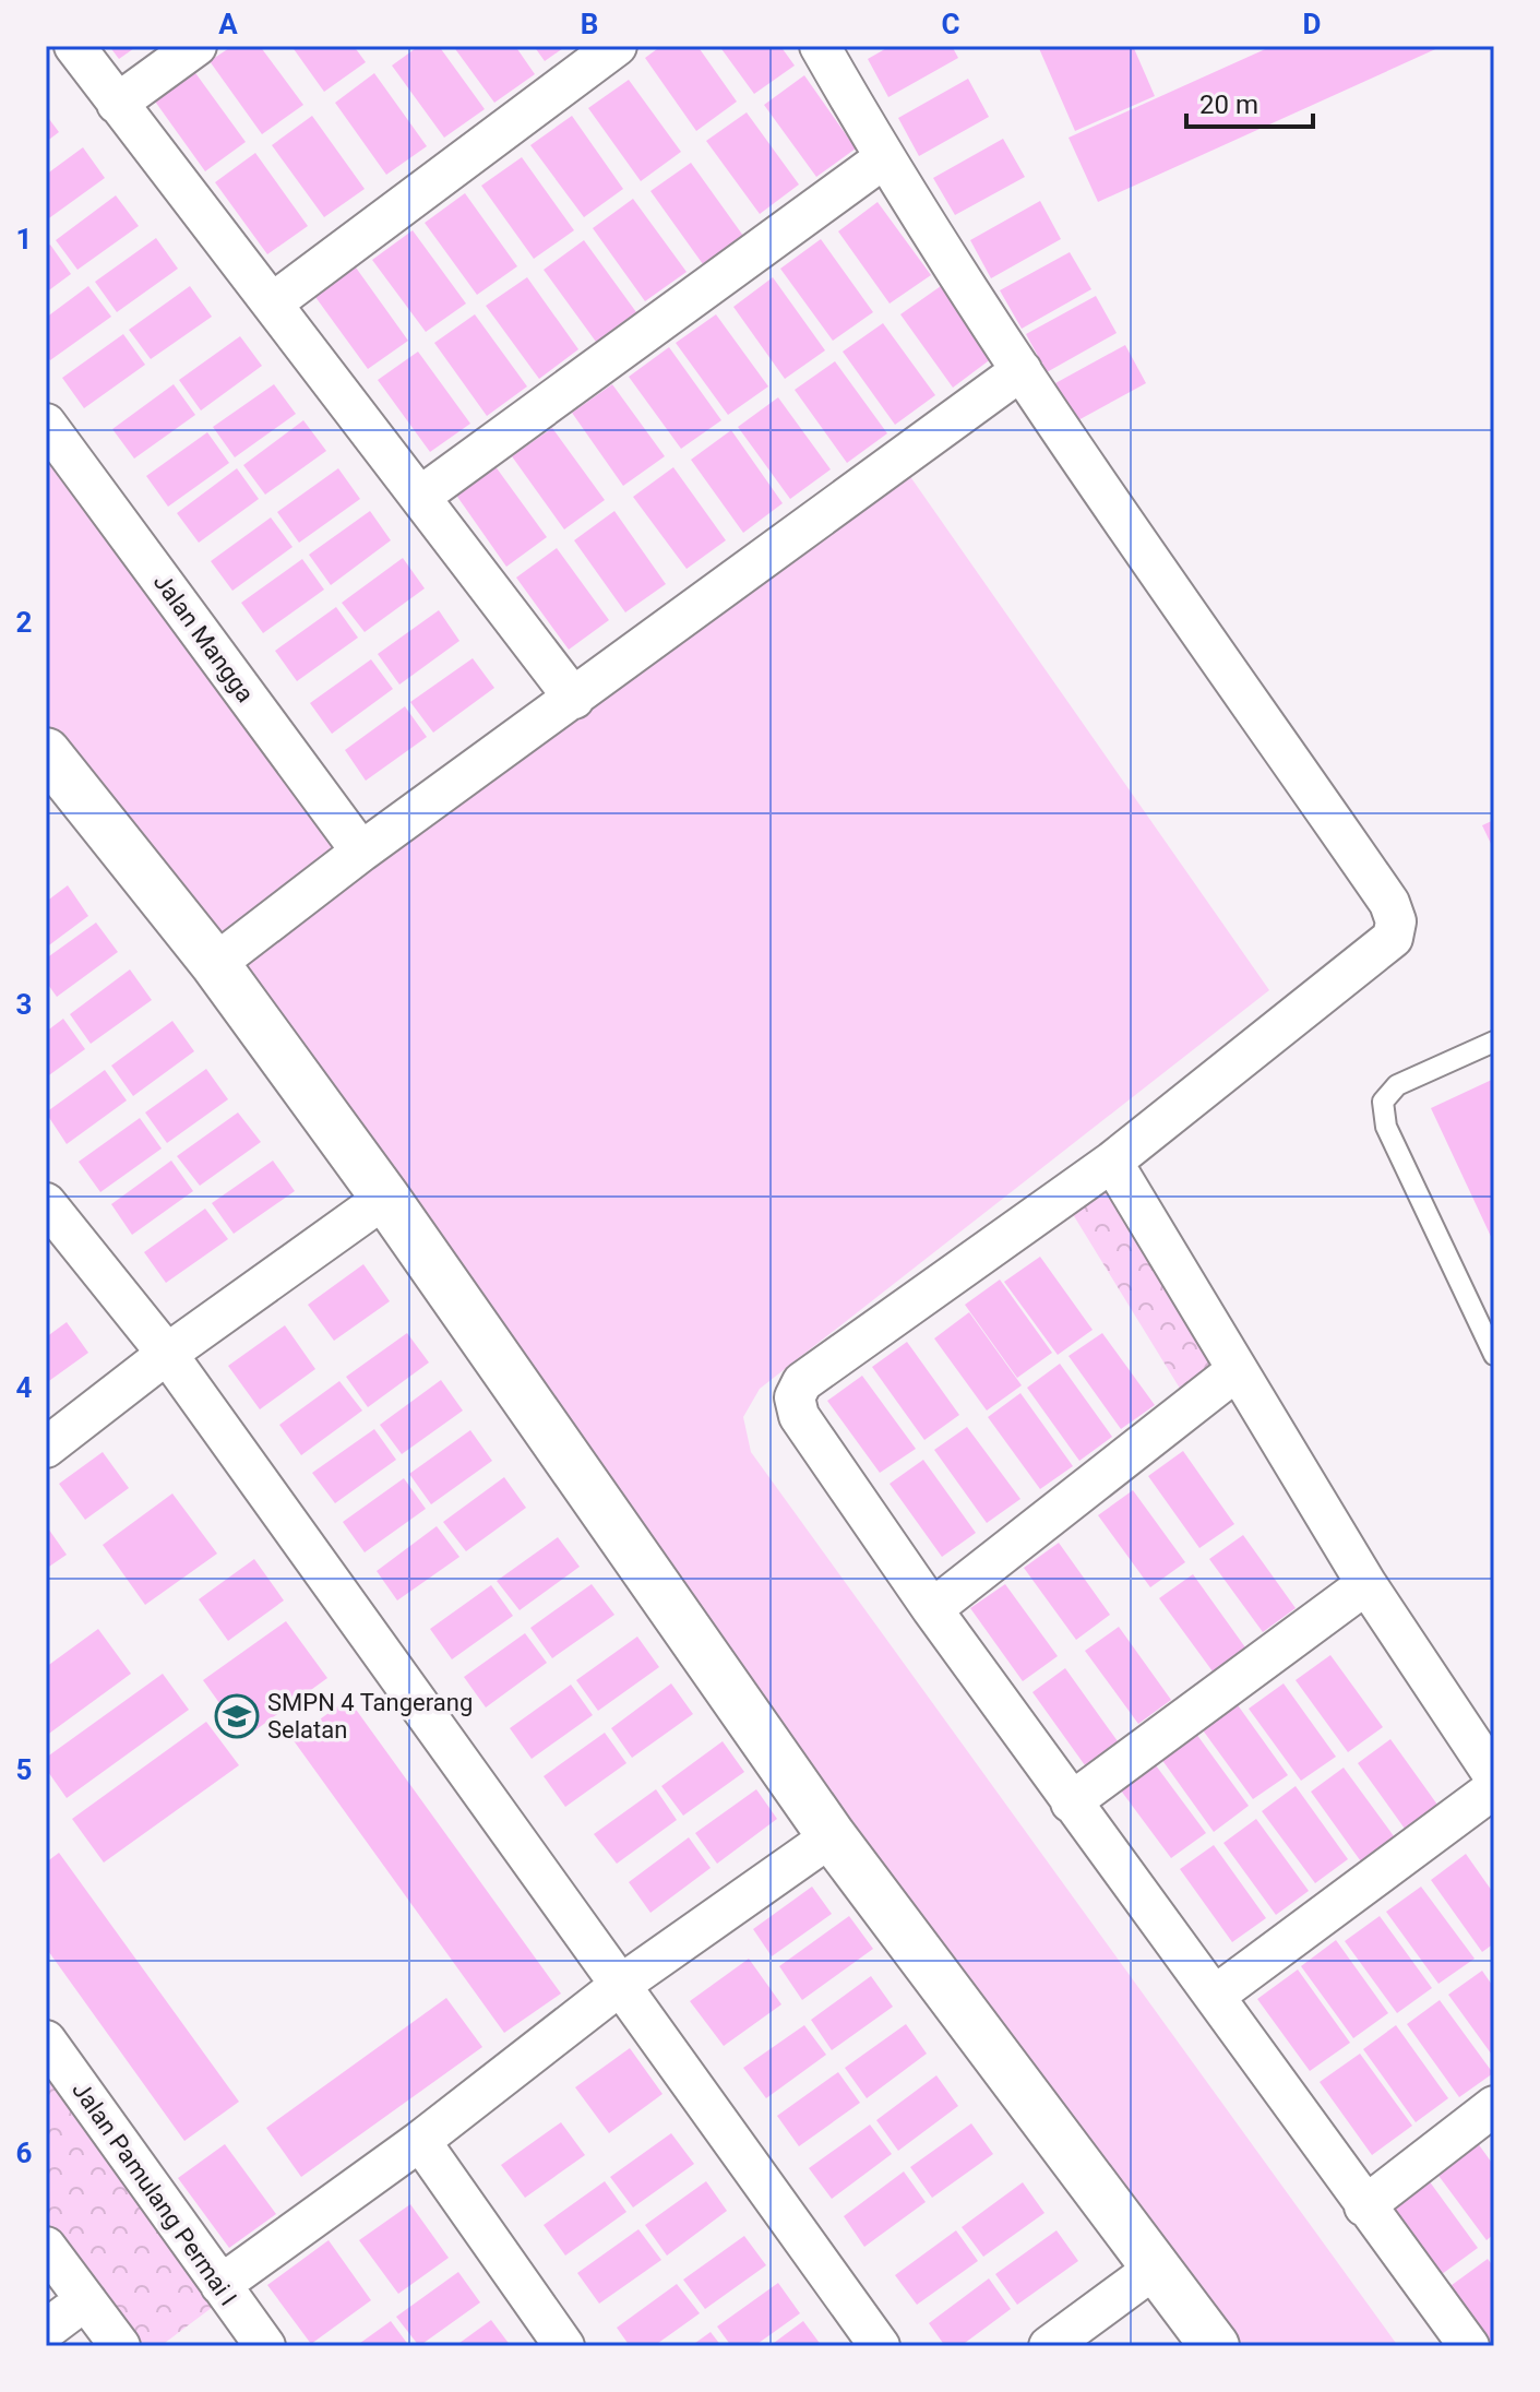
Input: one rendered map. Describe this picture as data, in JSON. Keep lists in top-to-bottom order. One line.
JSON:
{"streets":{"street":["Jalan Mangga","Jalan Pamulang Permai I"]},"places":{"school or university":["SMPN 4 Tangerang Selatan"]},"scale_bar":"20 m","grid":{"columns":["A","B","C","D"],"rows":["1","2","3","4","5","6"]}}
